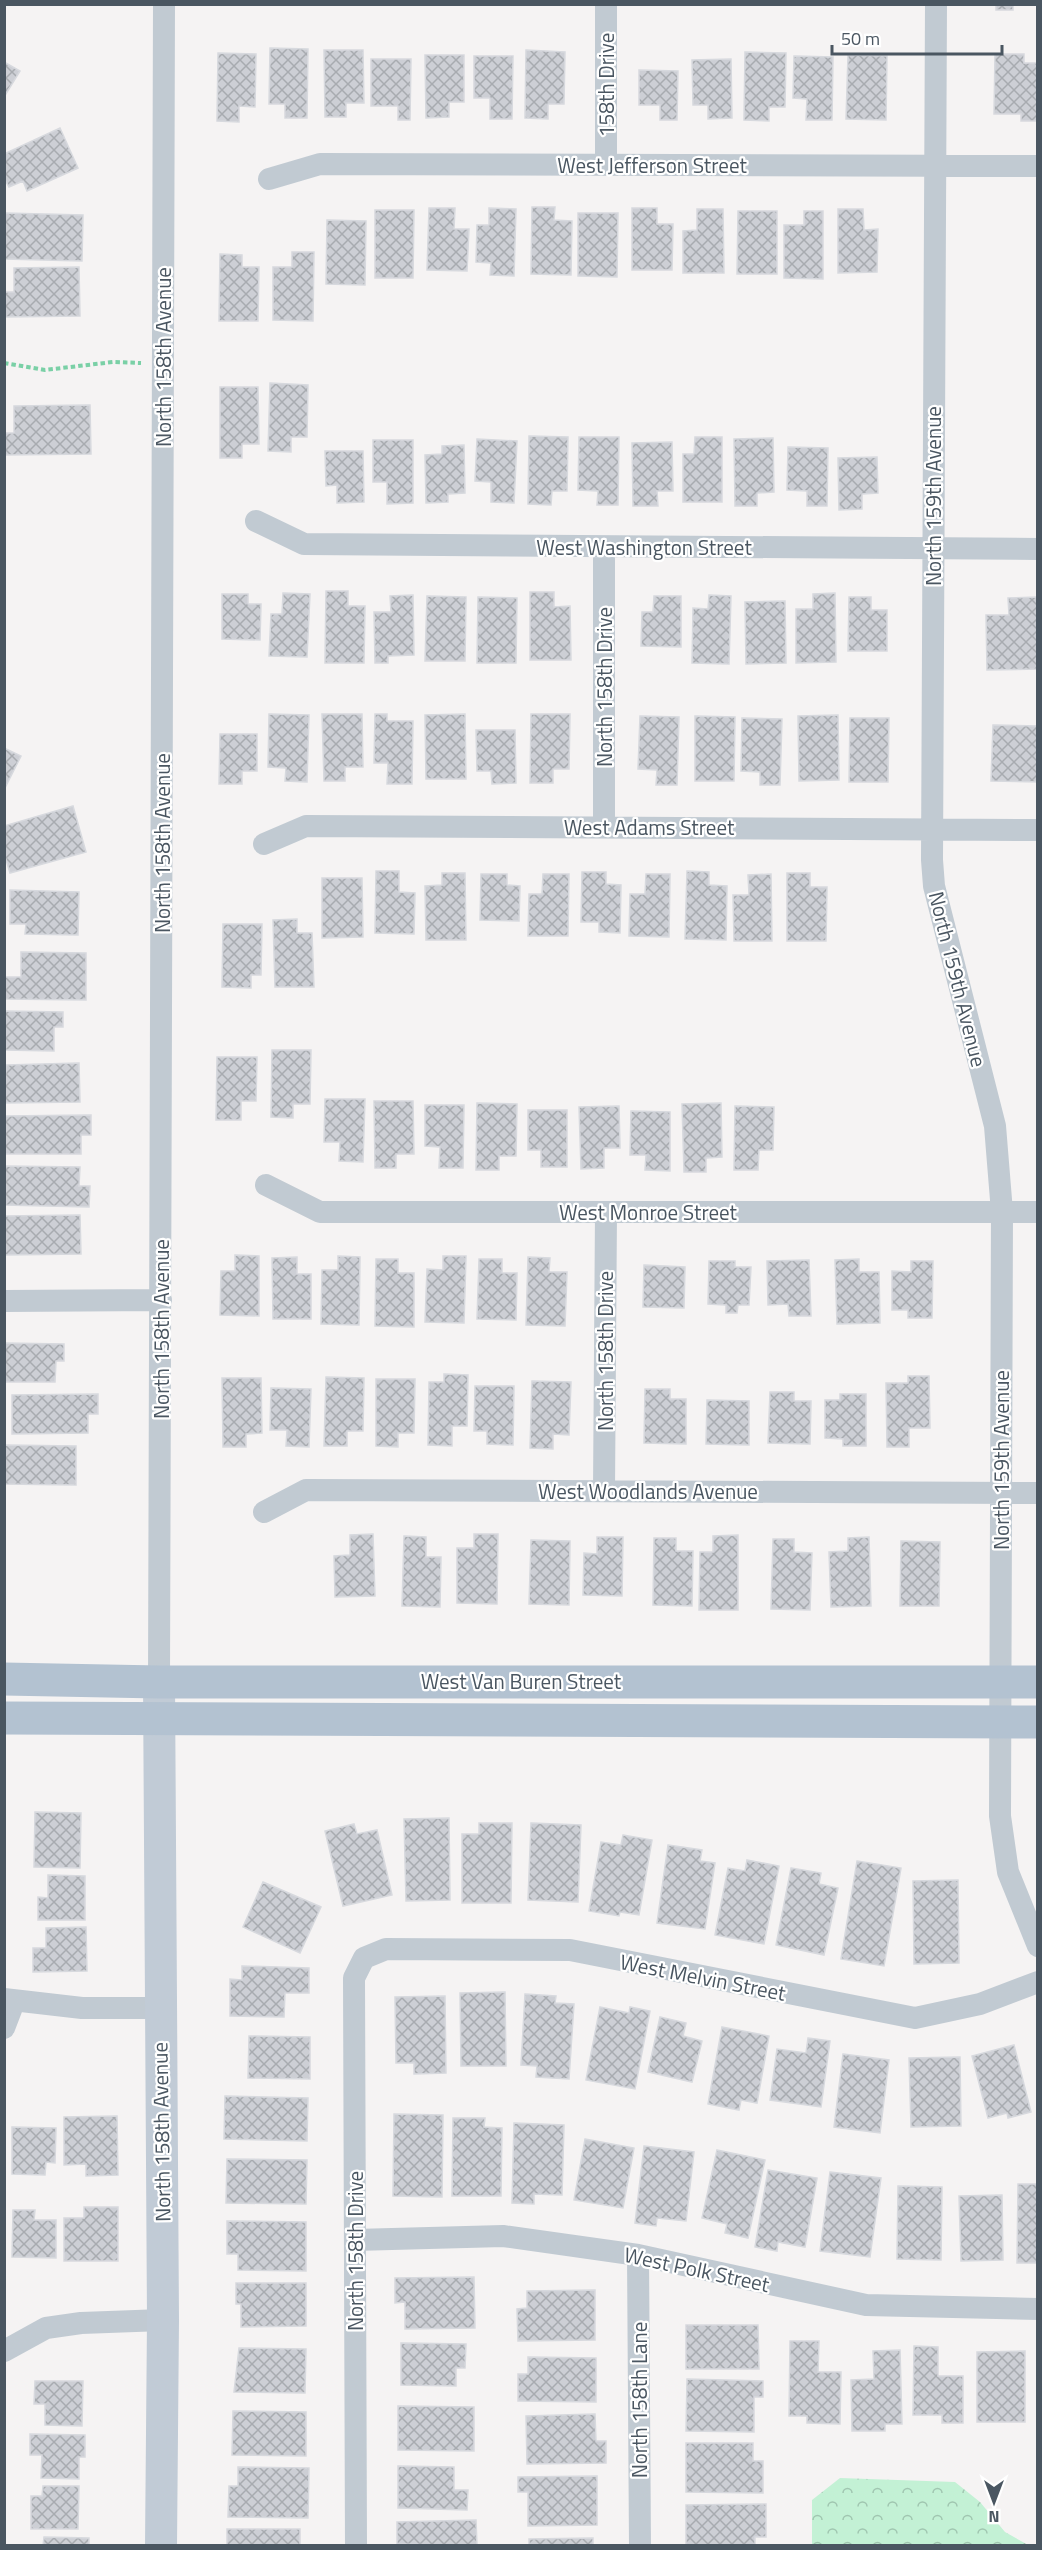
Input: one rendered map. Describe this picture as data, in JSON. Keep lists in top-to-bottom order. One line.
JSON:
{"streets":{"main road":["West Van Buren Street"],"street":["158th Drive","West Jefferson Street","North 158th Avenue","North 159th Avenue","West Washington Street","North 158th Drive","West Adams Street","West Monroe Street","West Woodlands Avenue","West Melvin Street","West Polk Street","North 158th Lane"]},"crossings":[["158th Drive","West Jefferson Street"],["West Jefferson Street","North 159th Avenue"],["North 158th Avenue","West Van Buren Street"],["North 159th Avenue","West Washington Street"],["North 159th Avenue","West Adams Street"],["North 159th Avenue","West Monroe Street"],["North 159th Avenue","West Woodlands Avenue"],["North 159th Avenue","West Van Buren Street"],["West Washington Street","North 158th Drive"],["North 158th Drive","West Adams Street"],["North 158th Drive","West Monroe Street"],["North 158th Drive","West Woodlands Avenue"],["North 158th Drive","West Melvin Street"],["North 158th Drive","West Polk Street"],["West Polk Street","North 158th Lane"]],"scale_bar":"50 m","north":"bottom"}
